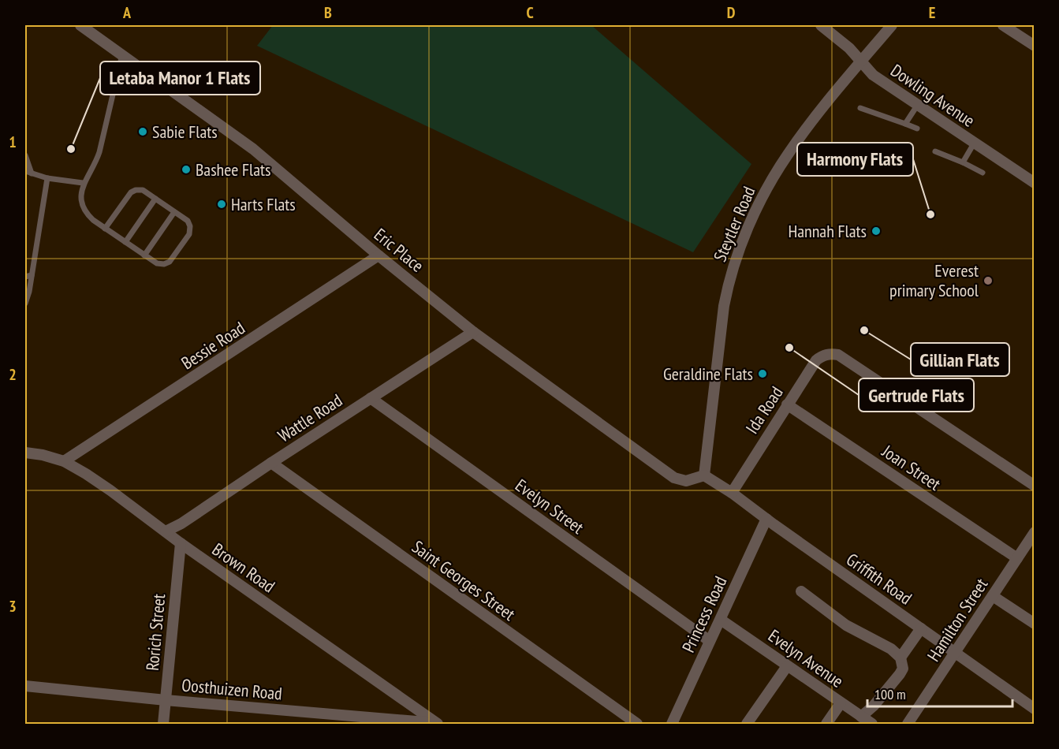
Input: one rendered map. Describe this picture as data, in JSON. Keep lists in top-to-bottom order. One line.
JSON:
{"streets":{"street":["Dowling Avenue","Steytler Road","Eric Place","Bessie Road","Ida Road","Wattle Road","Joan Street","Evelyn Street","Brown Road","Griffith Road","Saint Georges Street","Princess Road","Hamilton Street","Rorich Street","Evelyn Avenue","Oosthuizen Road"]},"crossings":[["Dowling Avenue","Steytler Road"],["Steytler Road","Eric Place"],["Steytler Road","Griffith Road"],["Eric Place","Bessie Road"],["Eric Place","Wattle Road"],["Eric Place","Griffith Road"],["Bessie Road","Brown Road"],["Ida Road","Joan Street"],["Ida Road","Griffith Road"],["Wattle Road","Evelyn Street"],["Wattle Road","Brown Road"],["Wattle Road","Saint Georges Street"],["Joan Street","Hamilton Street"],["Evelyn Street","Princess Road"],["Brown Road","Rorich Street"],["Brown Road","Oosthuizen Road"],["Griffith Road","Princess Road"],["Griffith Road","Hamilton Street"],["Princess Road","Evelyn Avenue"],["Rorich Street","Oosthuizen Road"]],"places":["Sabie Flats","Letaba Manor 1 Flats","Bashee Flats","Harts Flats","Harmony Flats","Hannah Flats","Everest primary School","Gillian Flats","Gertrude Flats","Geraldine Flats"],"scale_bar":"100 m","grid":{"columns":["A","B","C","D","E"],"rows":["1","2","3"]}}
